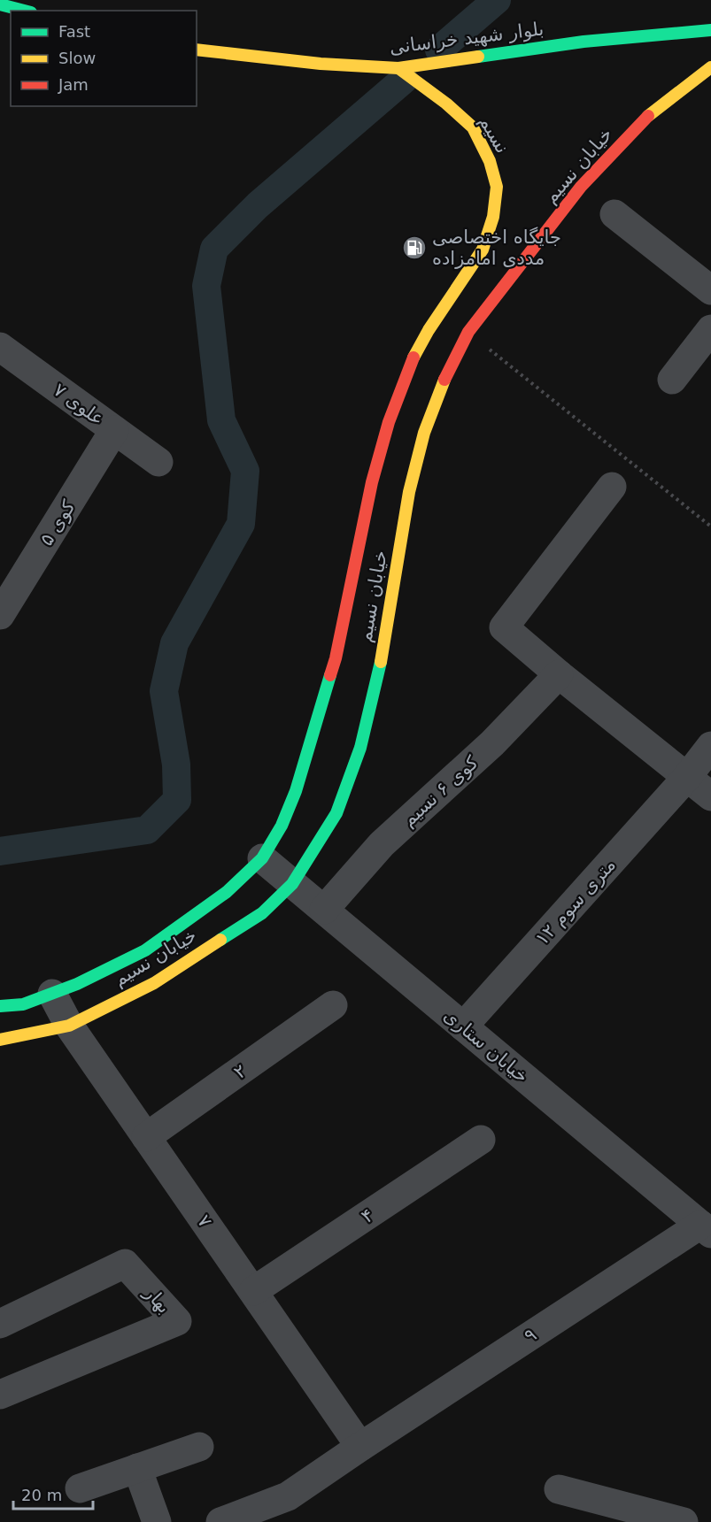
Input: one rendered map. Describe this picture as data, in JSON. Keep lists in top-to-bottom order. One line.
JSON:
{"streets":{"main road":["بلوار شهید خراسانی","نسیم","خیابان نسیم"],"street":["علوی ۷","کوی ۵","کوی ۶ نسیم","۱۲ متری سوم","خیابان ستاری","۲","۴","۷","بهار","۹"]},"crossings":[["بلوار شهید خراسانی","نسیم"],["نسیم","خیابان نسیم"],["خیابان نسیم","خیابان ستاری"],["خیابان نسیم","۷"],["علوی ۷","کوی ۵"],["کوی ۶ نسیم","خیابان ستاری"],["۱۲ متری سوم","خیابان ستاری"],["خیابان ستاری","۹"],["۲","۷"],["۴","۷"],["۷","۹"]],"places":{"fuel station":["جایگاه اختصاصی مددی امامزاده"]},"legend":["Fast","Slow","Jam"],"scale_bar":"20 m"}
